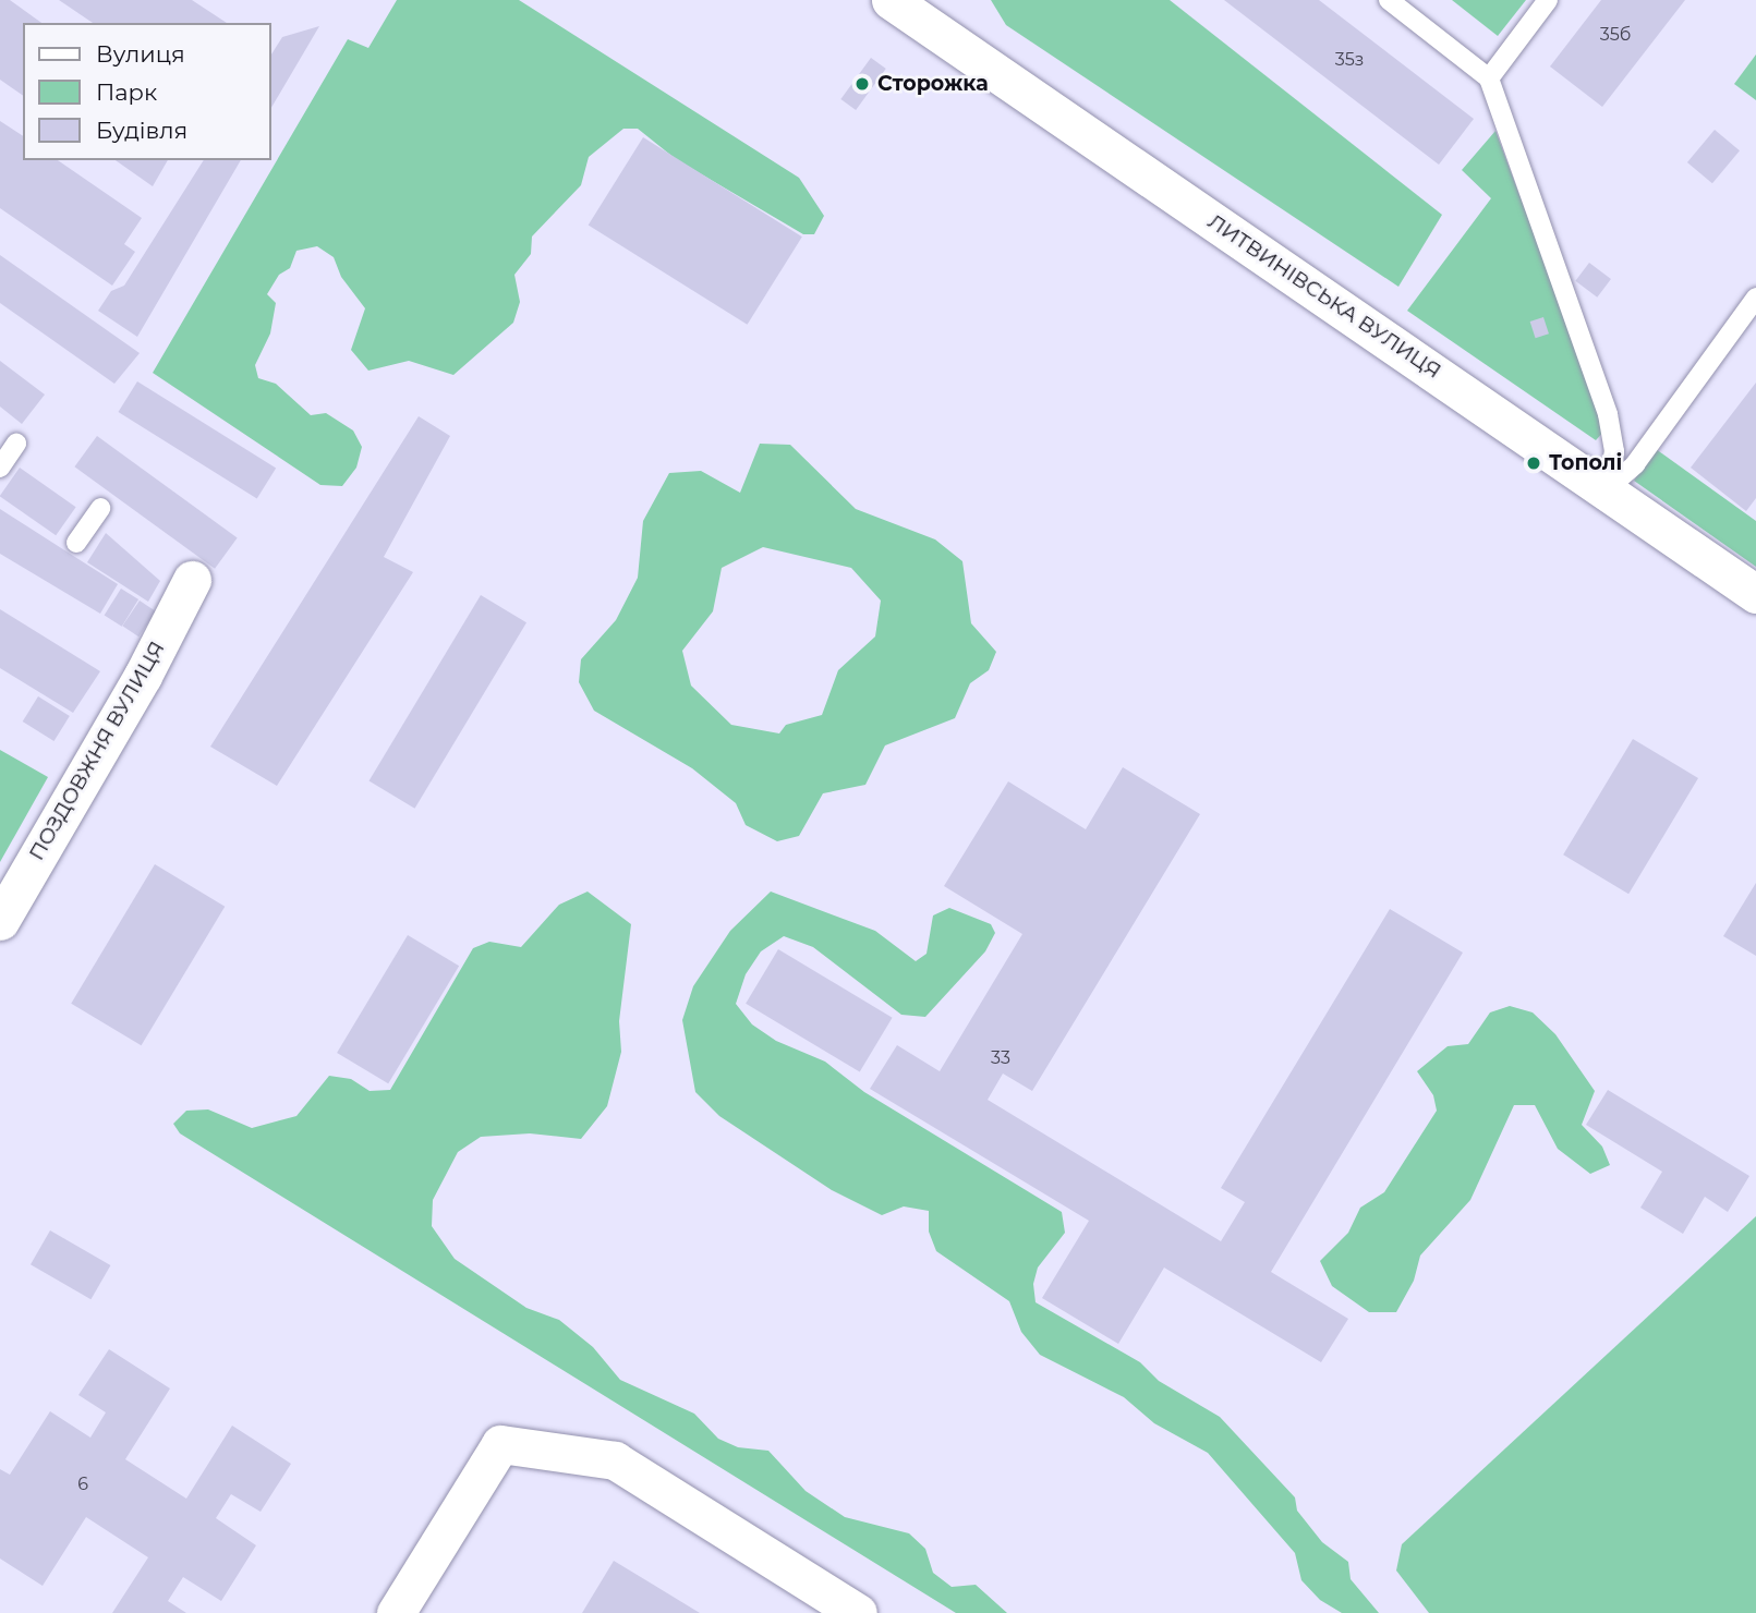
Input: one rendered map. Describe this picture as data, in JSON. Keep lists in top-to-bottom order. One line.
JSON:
{"streets":{"street":["ЛИТВИНІВСЬКА ВУЛИЦЯ","ПОЗДОВЖНЯ ВУЛИЦЯ"]},"places":["Сторожка","Тополі"],"house_numbers":["35б","35з","33","6"],"legend":["Вулиця","Парк","Будівля"]}
